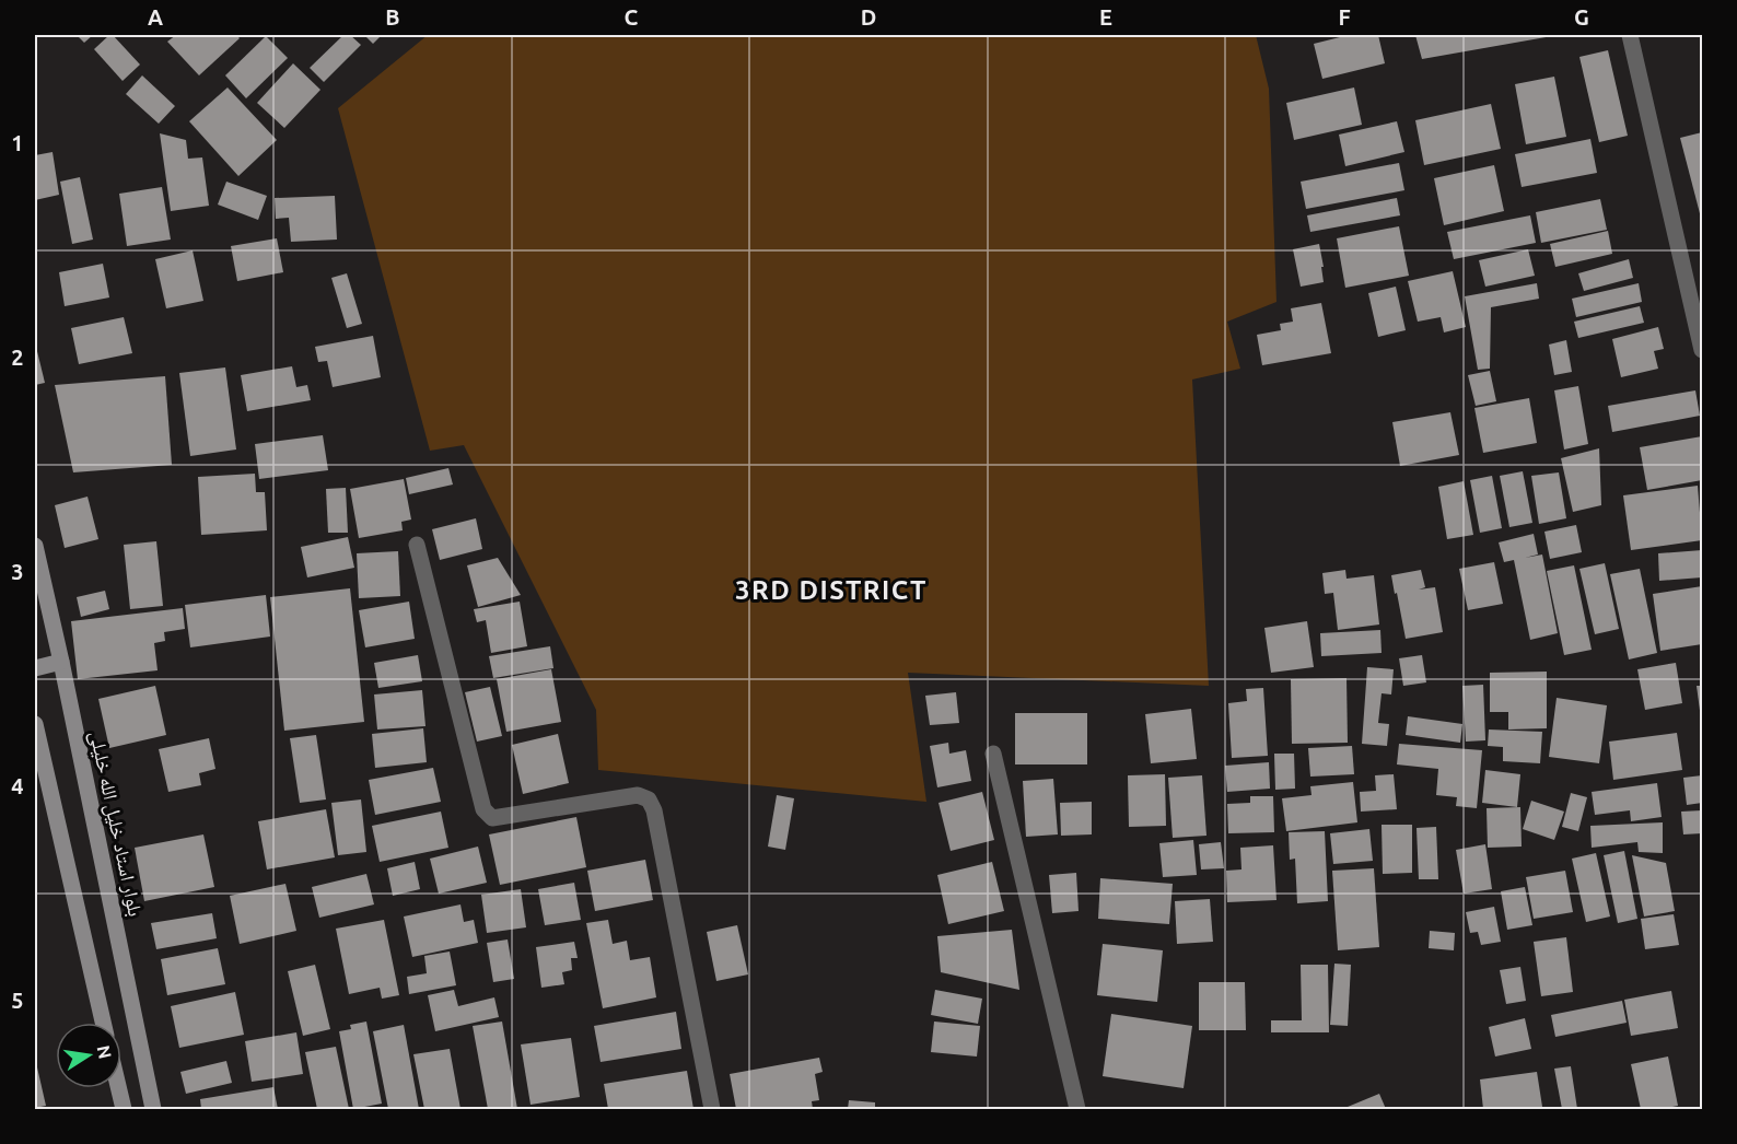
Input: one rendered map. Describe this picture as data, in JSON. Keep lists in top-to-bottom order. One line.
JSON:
{"streets":{"main road":["بلوار استاد خلیل الله خلیلی"]},"districts":["3RD DISTRICT"],"north":"right","grid":{"columns":["A","B","C","D","E","F","G"],"rows":["1","2","3","4","5"]}}
